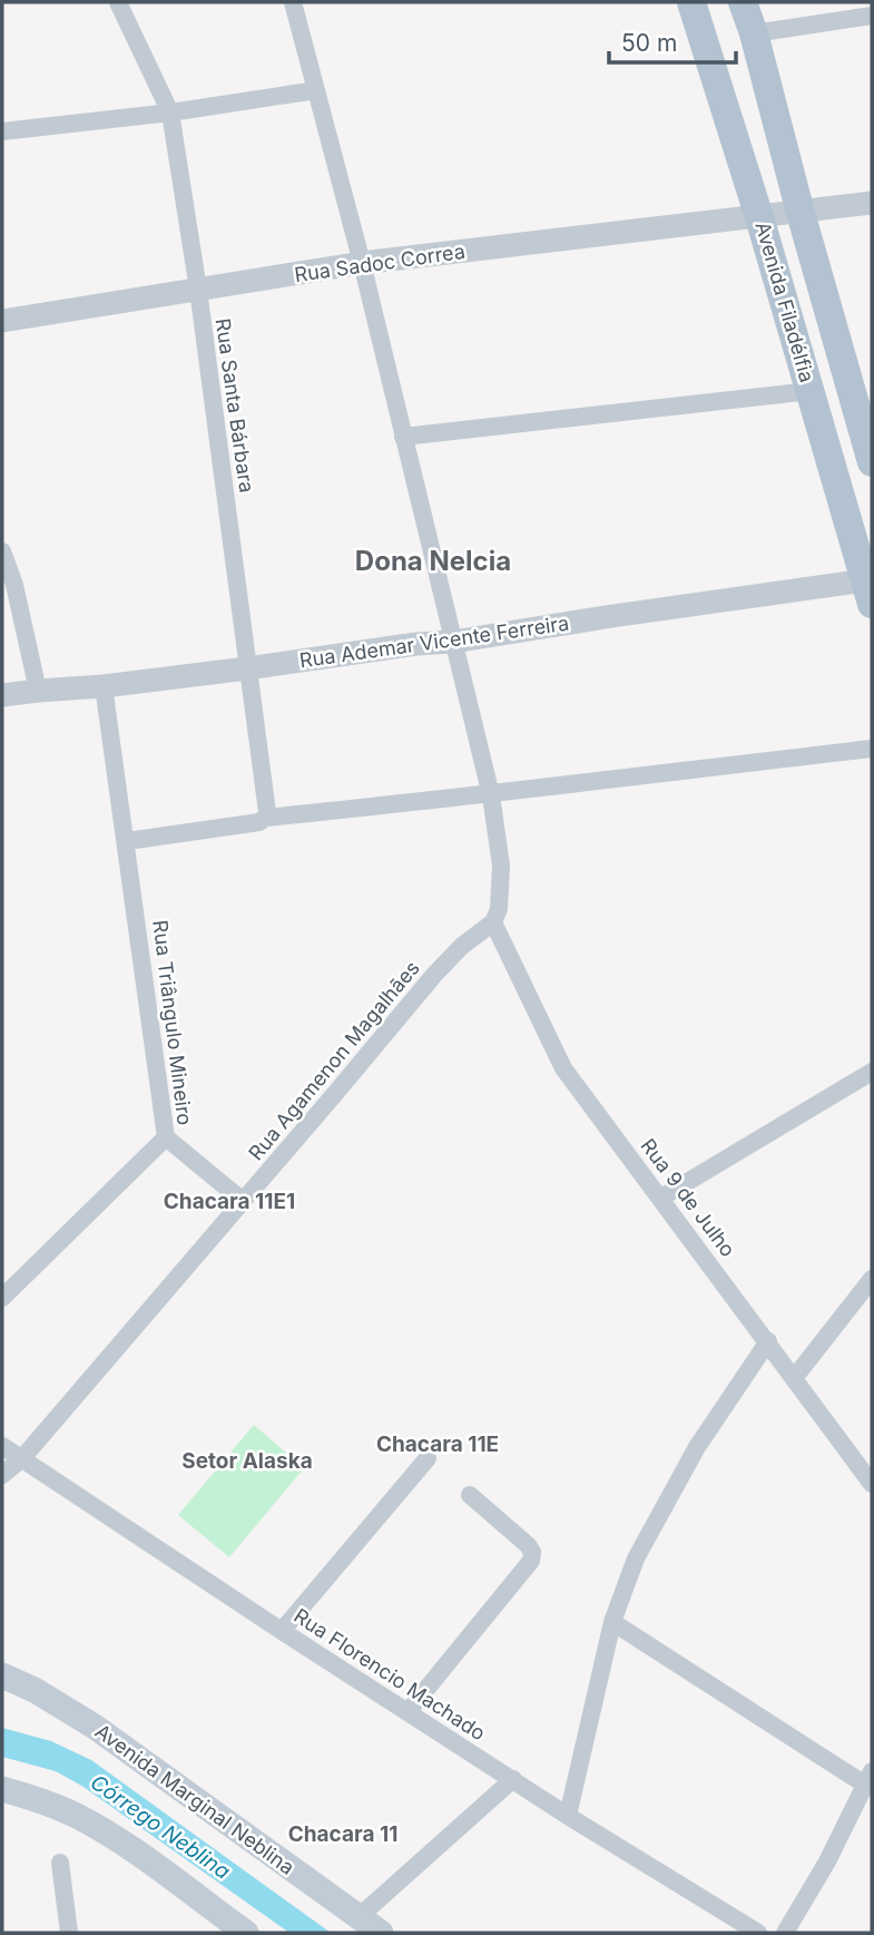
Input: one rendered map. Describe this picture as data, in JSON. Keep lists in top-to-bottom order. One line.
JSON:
{"streets":{"main road":["Avenida Filadélfia","Avenida Marginal Neblina"],"street":["Rua Sadoc Correa","Rua Santa Bárbara","Rua Ademar Vicente Ferreira","Rua Triângulo Mineiro","Rua Agamenon Magalhães","Rua 9 de Julho","Rua Florencio Machado"]},"crossings":[["Rua Sadoc Correa","Avenida Filadélfia"],["Rua Sadoc Correa","Rua Santa Bárbara"],["Avenida Filadélfia","Rua Ademar Vicente Ferreira"],["Rua Santa Bárbara","Rua Ademar Vicente Ferreira"],["Rua Ademar Vicente Ferreira","Rua Triângulo Mineiro"],["Rua Agamenon Magalhães","Rua 9 de Julho"],["Rua Agamenon Magalhães","Rua Florencio Machado"]],"districts":["Dona Nelcia","Chacara 11E1","Chacara 11E","Setor Alaska","Chacara 11"],"water":["Córrego Neblina"],"scale_bar":"50 m"}
